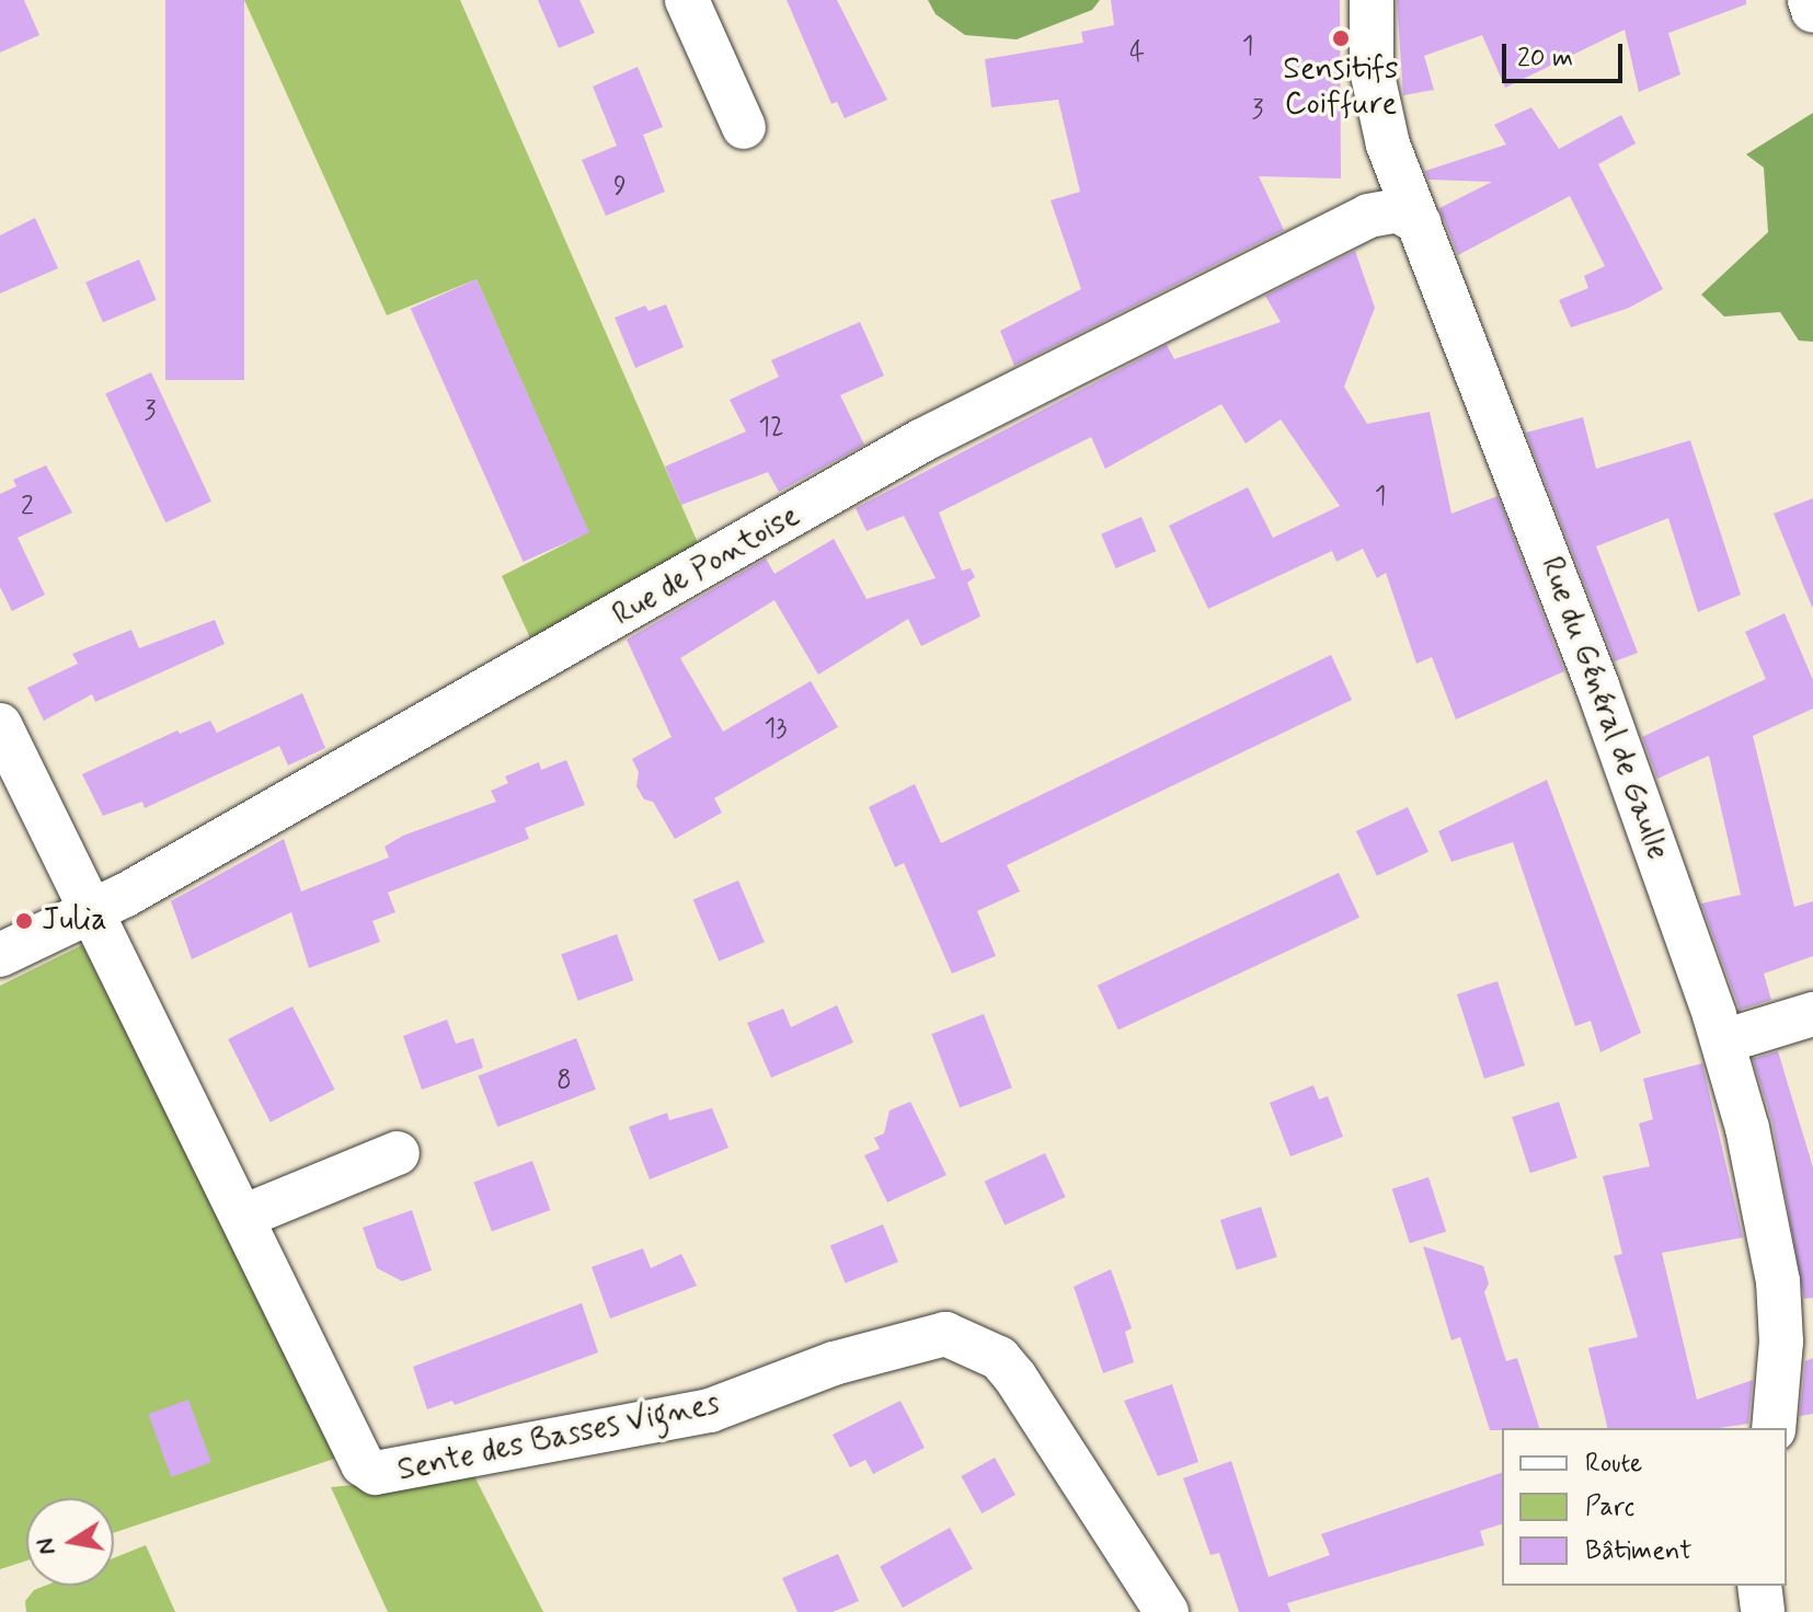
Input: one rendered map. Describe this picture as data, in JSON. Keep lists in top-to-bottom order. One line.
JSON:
{"streets":{"street":["Rue de Pontoise","Rue du Général de Gaulle","Sente des Basses Vignes"]},"crossings":[["Rue de Pontoise","Rue du Général de Gaulle"],["Rue de Pontoise","Sente des Basses Vignes"]],"places":["Sensitifs Coiffure","Julia"],"house_numbers":["1","4","3","9","3","12","1","2","13","8"],"legend":["Route","Parc","Bâtiment"],"scale_bar":"20 m","north":"left"}
